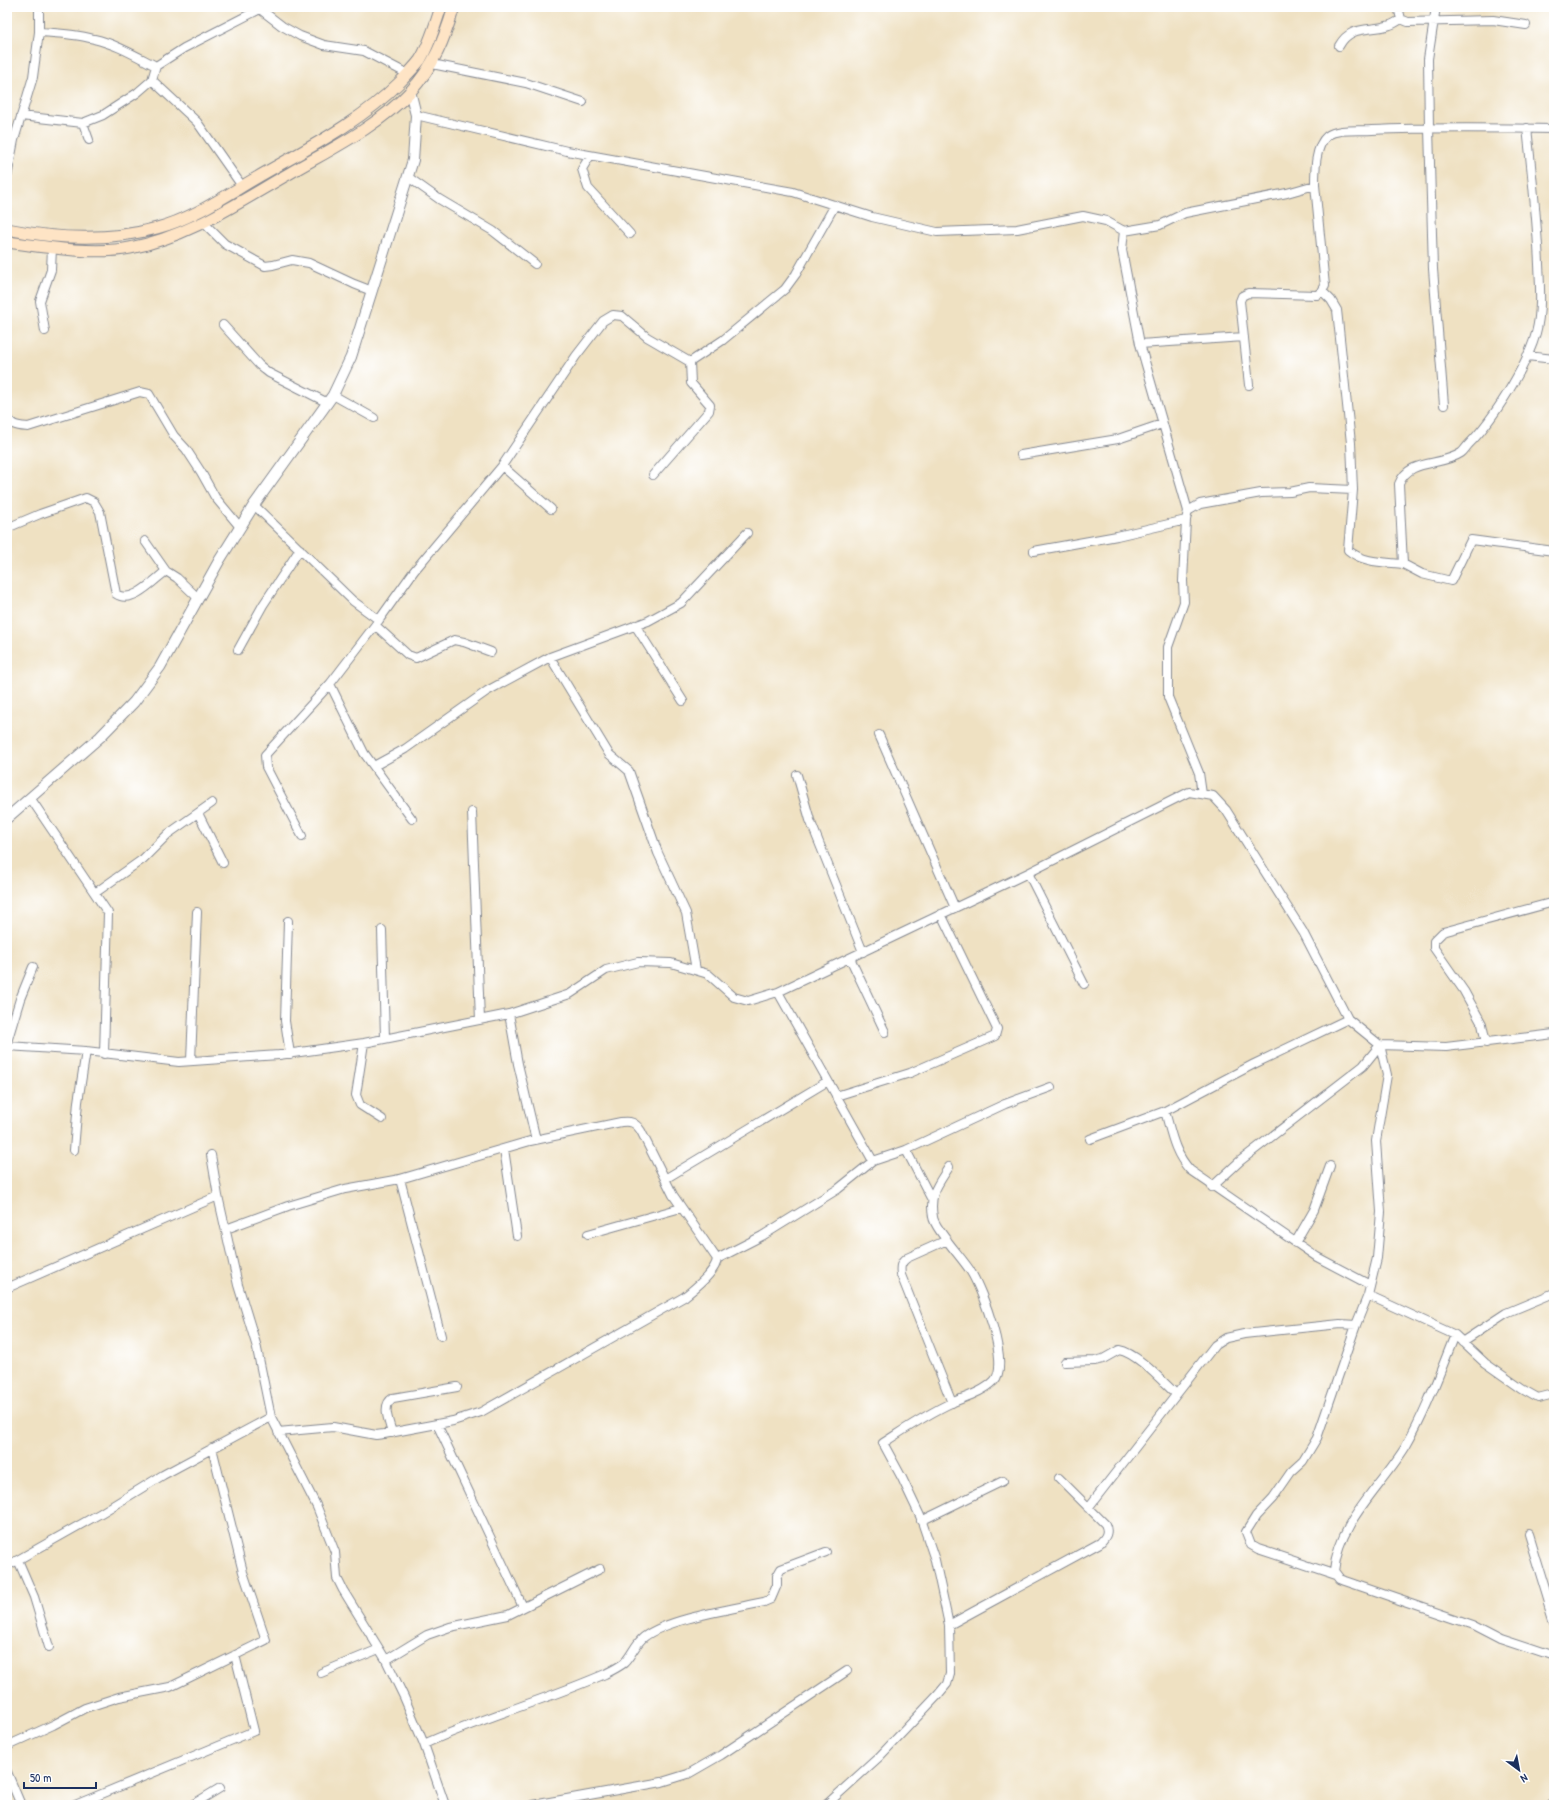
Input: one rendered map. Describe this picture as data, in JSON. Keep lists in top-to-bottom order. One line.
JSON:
{"scale_bar":"50 m","north":"bottom right"}
